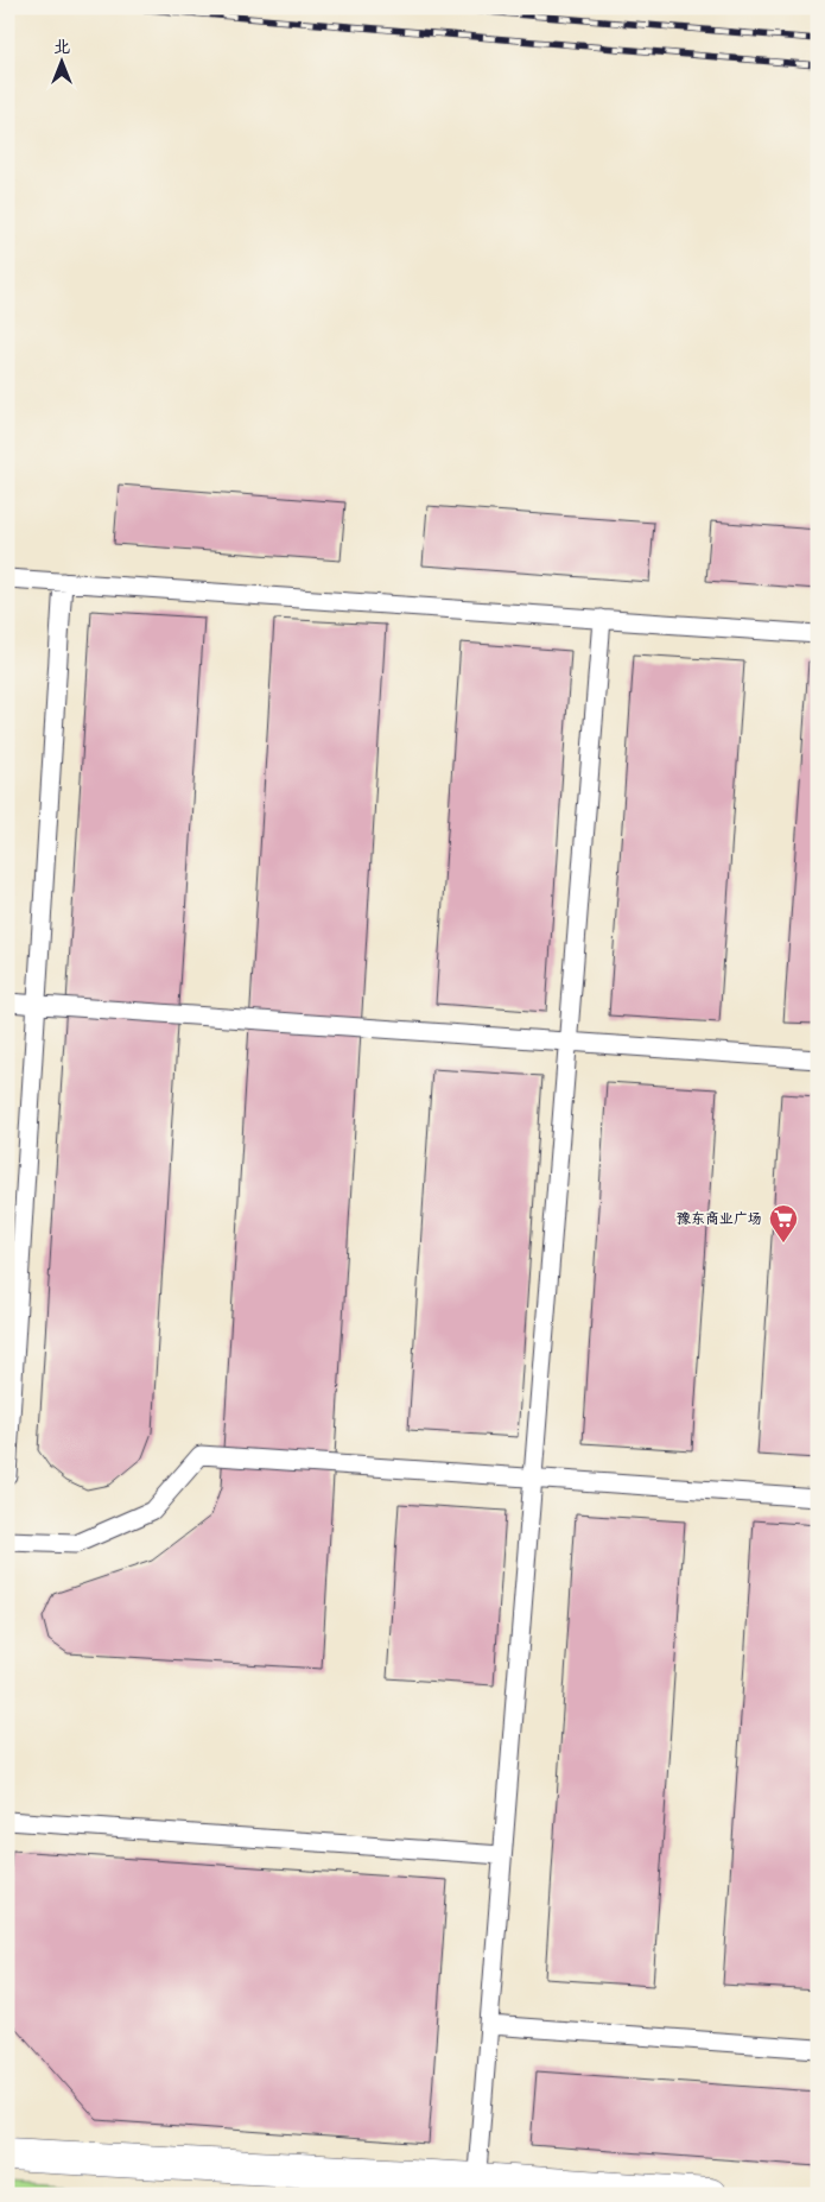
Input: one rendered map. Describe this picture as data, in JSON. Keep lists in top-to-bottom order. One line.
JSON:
{"places":{"supermarket":["豫东商业广场"]},"north":"top"}
